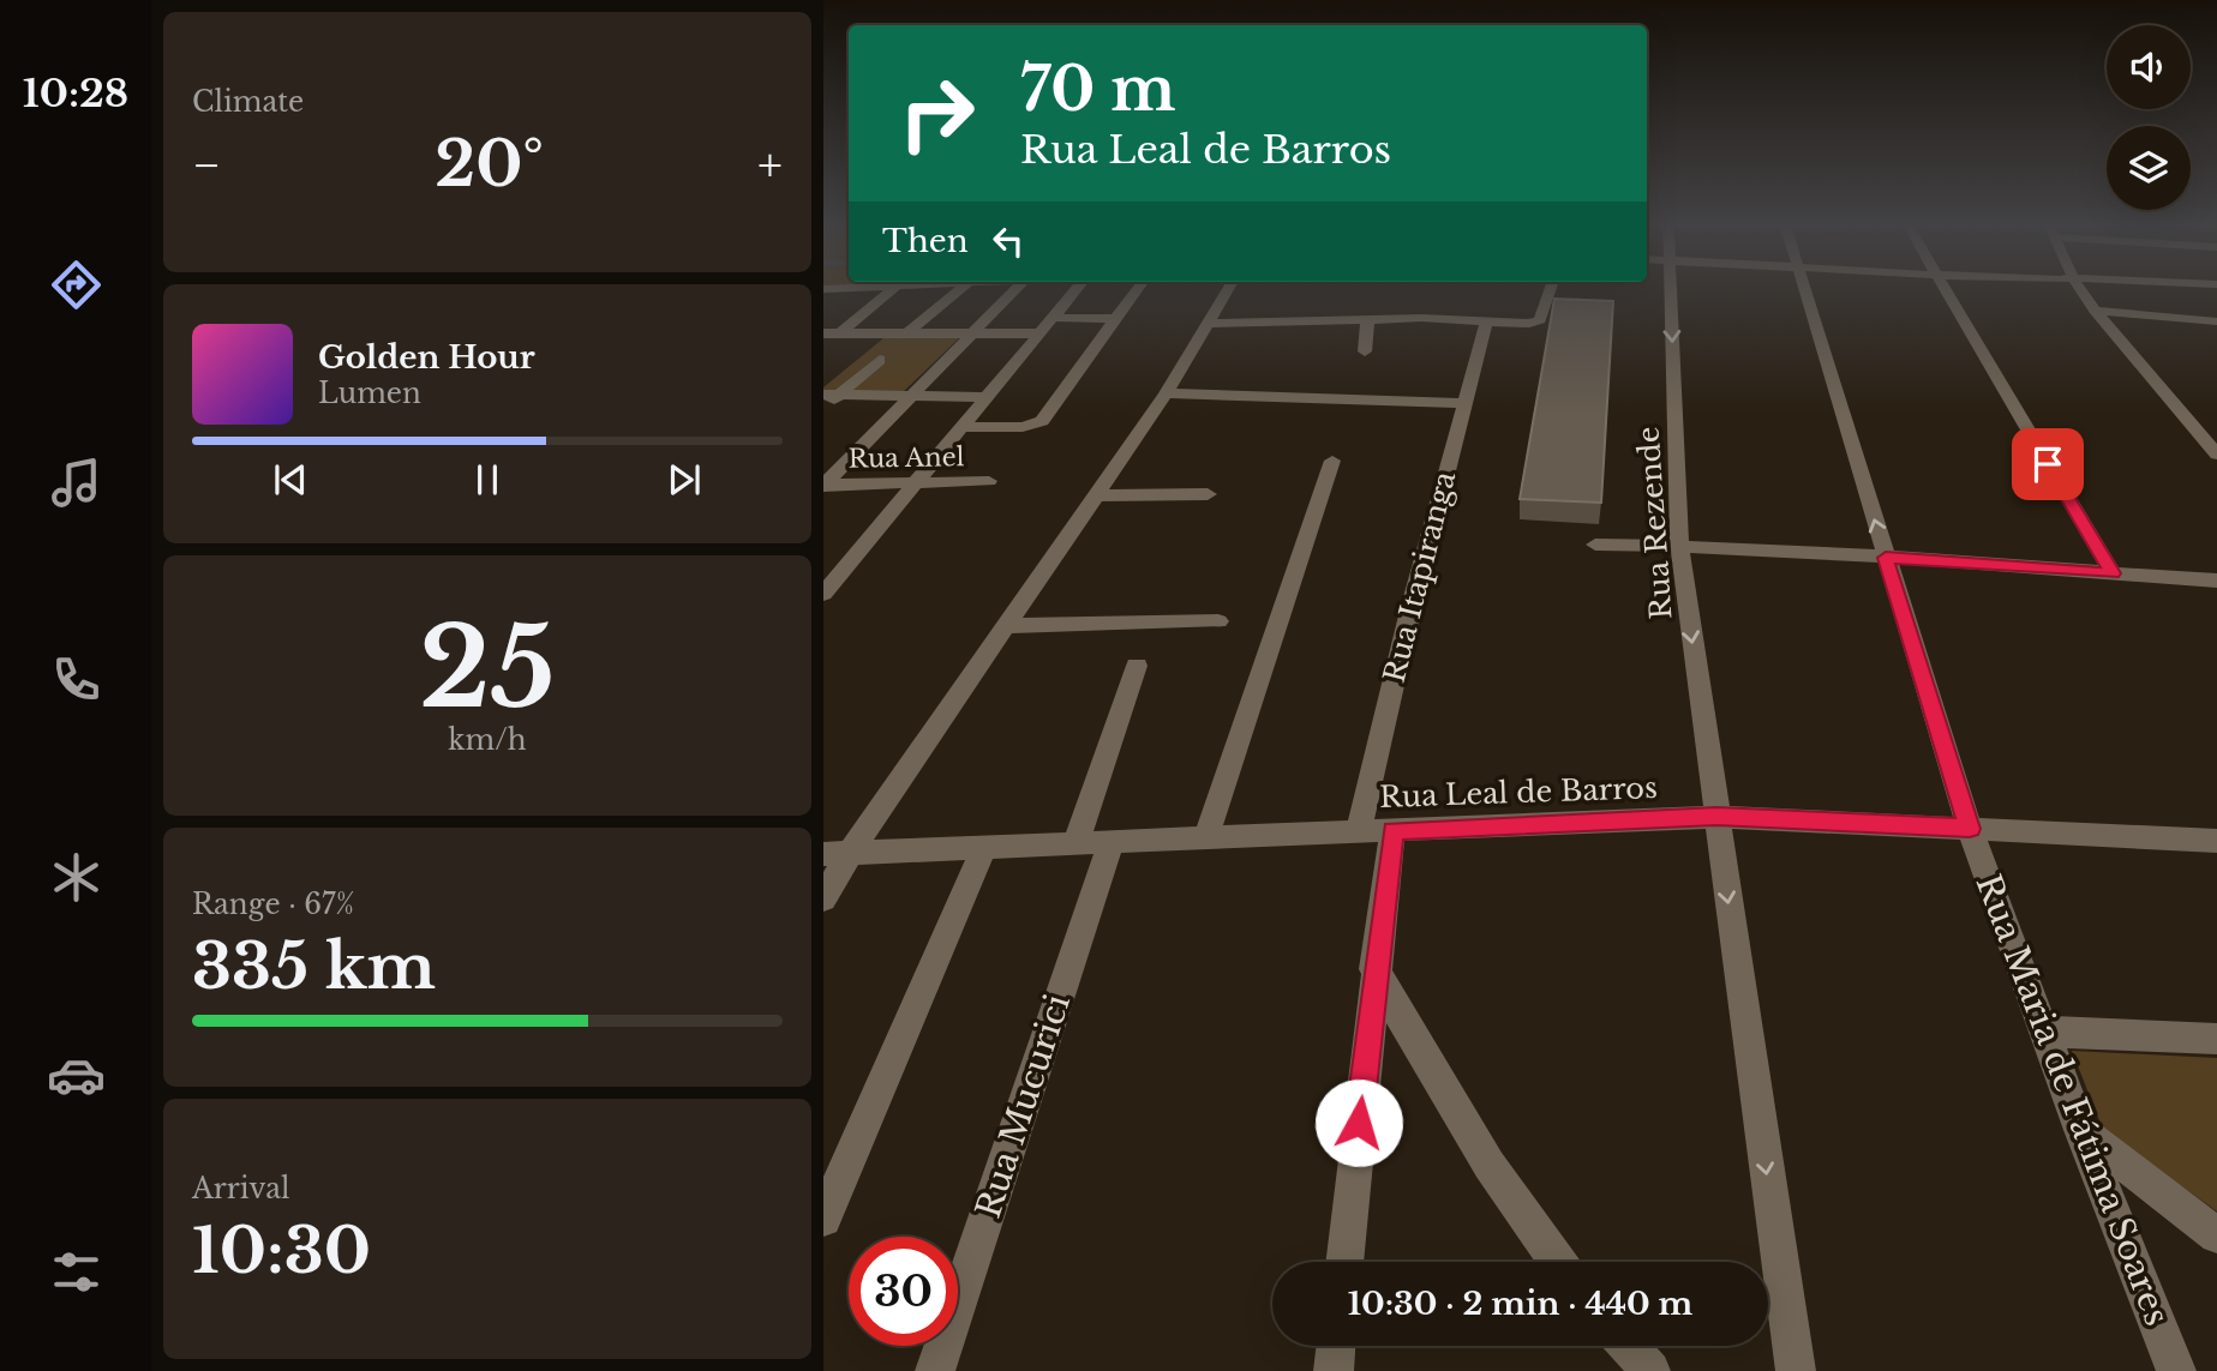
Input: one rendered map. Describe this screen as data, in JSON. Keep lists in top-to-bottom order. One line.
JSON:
{"streets":{"street":["Rua Anel","Rua Rezende","Rua Itapiranga","Rua Leal de Barros","Rua Maria de Fátima Soares","Rua Mucurici"]},"crossings":[["Rua Rezende","Rua Leal de Barros"],["Rua Itapiranga","Rua Leal de Barros"],["Rua Leal de Barros","Rua Maria de Fátima Soares"],["Rua Leal de Barros","Rua Mucurici"]],"one_way":["Rua Rezende"],"page":{"tabs":"10:28","tile":["Climate",["25","km/h"],["Range · 67%","335 km"],["Arrival","10:30"]],"turn":["70 m","Rua Leal de Barros"],"heat":["−","20°","+"],"then":"Then","song":["Golden Hour","Lumen"],"limit":"30","trip":"10:30 · 2 min · 440 m"}}
